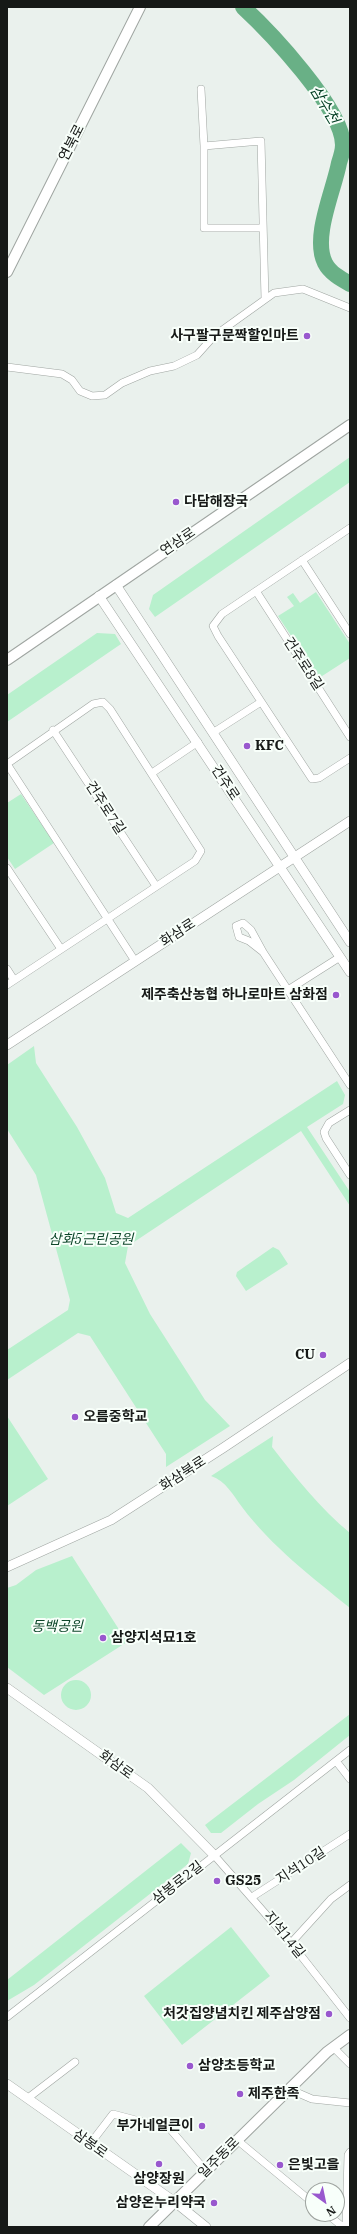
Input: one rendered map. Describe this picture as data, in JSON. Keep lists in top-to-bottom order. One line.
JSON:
{"streets":{"main road":["연북로","연삼로","일주동로"],"street":["건주로8길","건주로","건주로7길","화삼로","화삼북로","지석10길","삼봉로2길","지석14길","삼봉로"]},"crossings":[["연삼로","건주로"],["건주로","화삼로"],["화삼로","삼봉로2길"],["화삼로","지석14길"],["지석10길","지석14길"],["삼봉로2길","지석14길"],["삼봉로","일주동로"]],"water":["삼수천"],"parks":["삼화5근린공원","동백공원"],"places":["사구팔구문짝할인마트","다담해장국","KFC","제주축산농협 하나로마트 삼화점","CU","오름중학교","삼양지석묘1호","GS25","처갓집양념치킨 제주삼양점","삼양초등학교","제주한족","부가네얼큰이","삼양장원","은빛고을","삼양온누리약국"],"north":"bottom right"}
